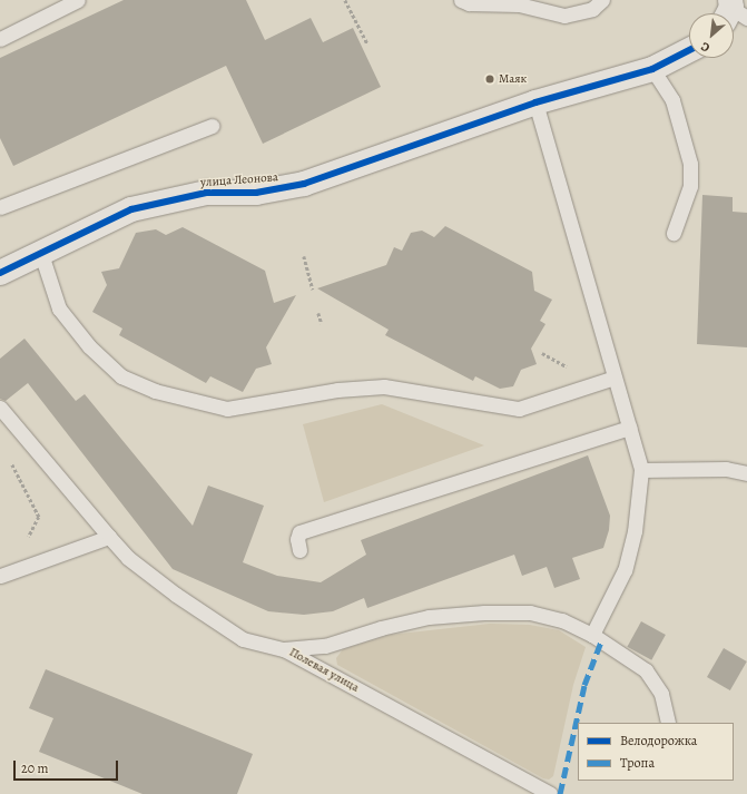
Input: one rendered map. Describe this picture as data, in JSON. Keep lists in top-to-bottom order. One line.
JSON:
{"streets":{"street":["улица Леонова"],"lane":["Полевая улица"]},"places":["Маяк"],"legend":["Велодорожка","Тропа"],"scale_bar":"20 m","north":"bottom left"}
